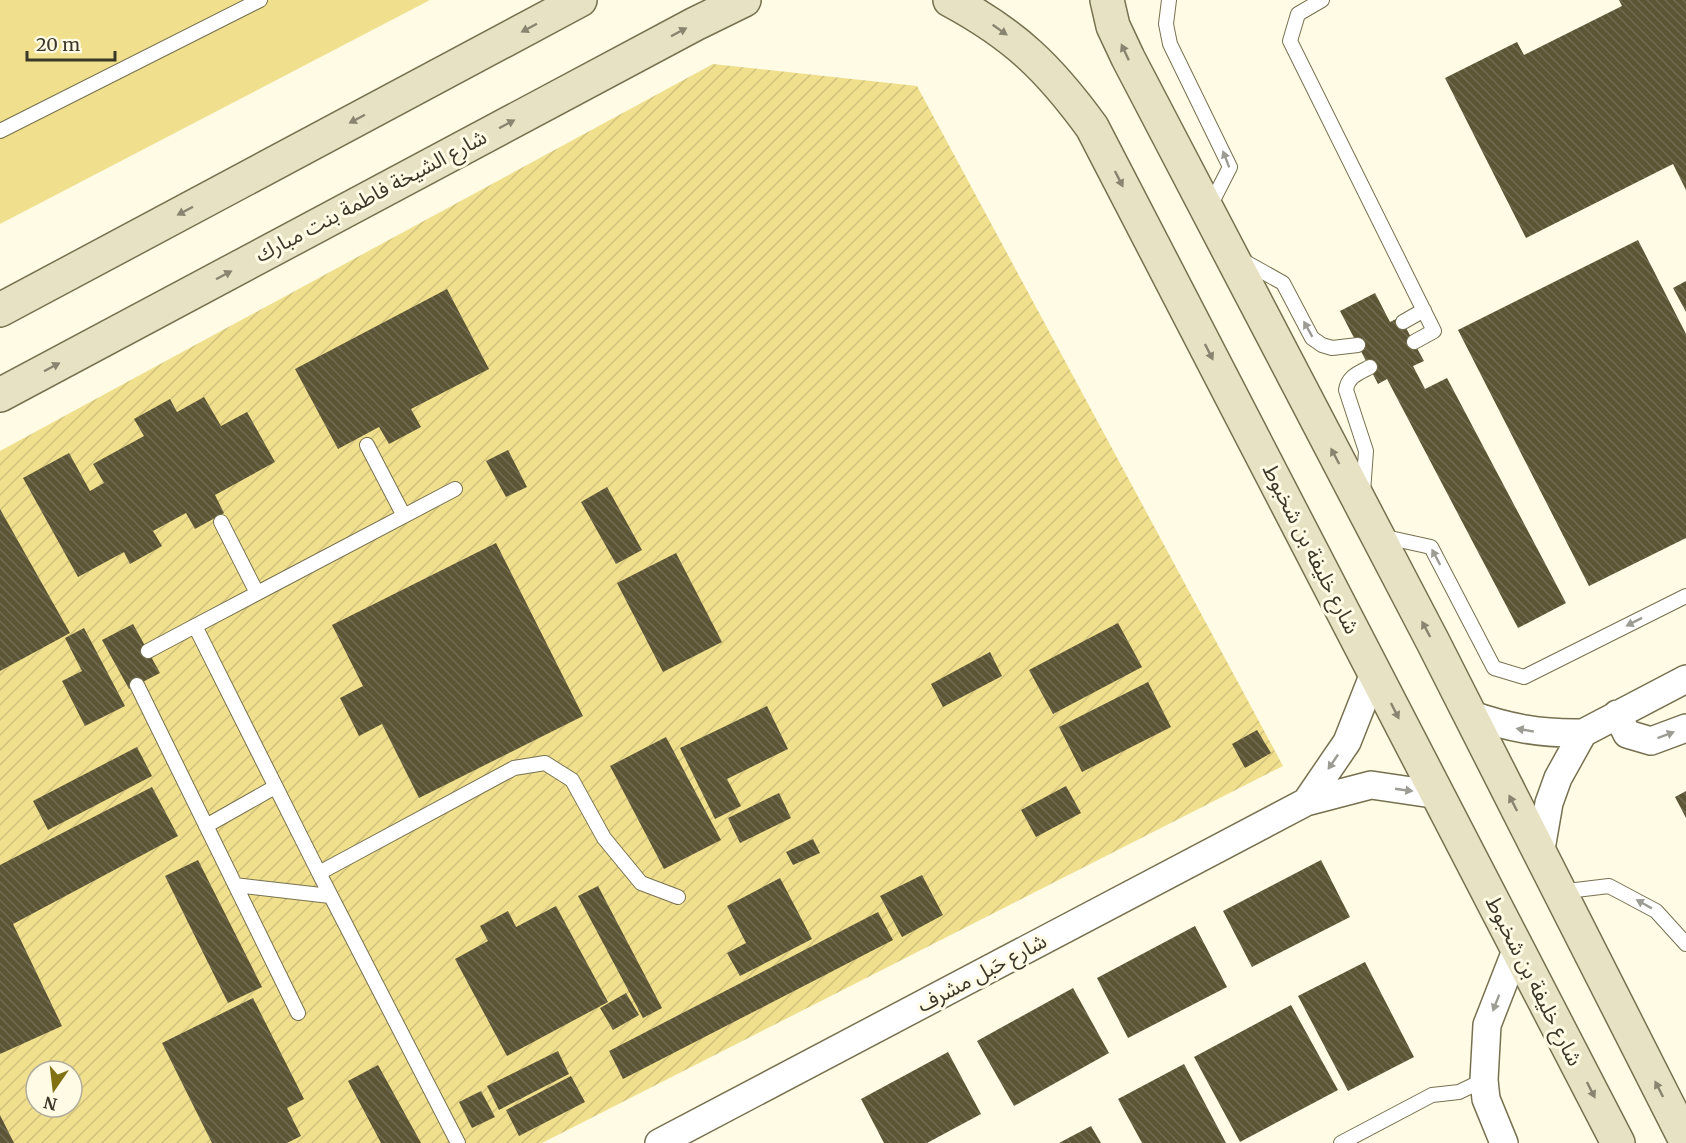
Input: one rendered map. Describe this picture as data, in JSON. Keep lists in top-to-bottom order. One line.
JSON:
{"streets":{"main road":["شارع الشيخة فاطمة بنت مبارك","شارع خليفة بن شخبوط"],"street":["شارع حَبل مشرف"]},"crossings":[["شارع خليفة بن شخبوط","شارع حَبل مشرف"]],"scale_bar":"20 m","north":"bottom"}
